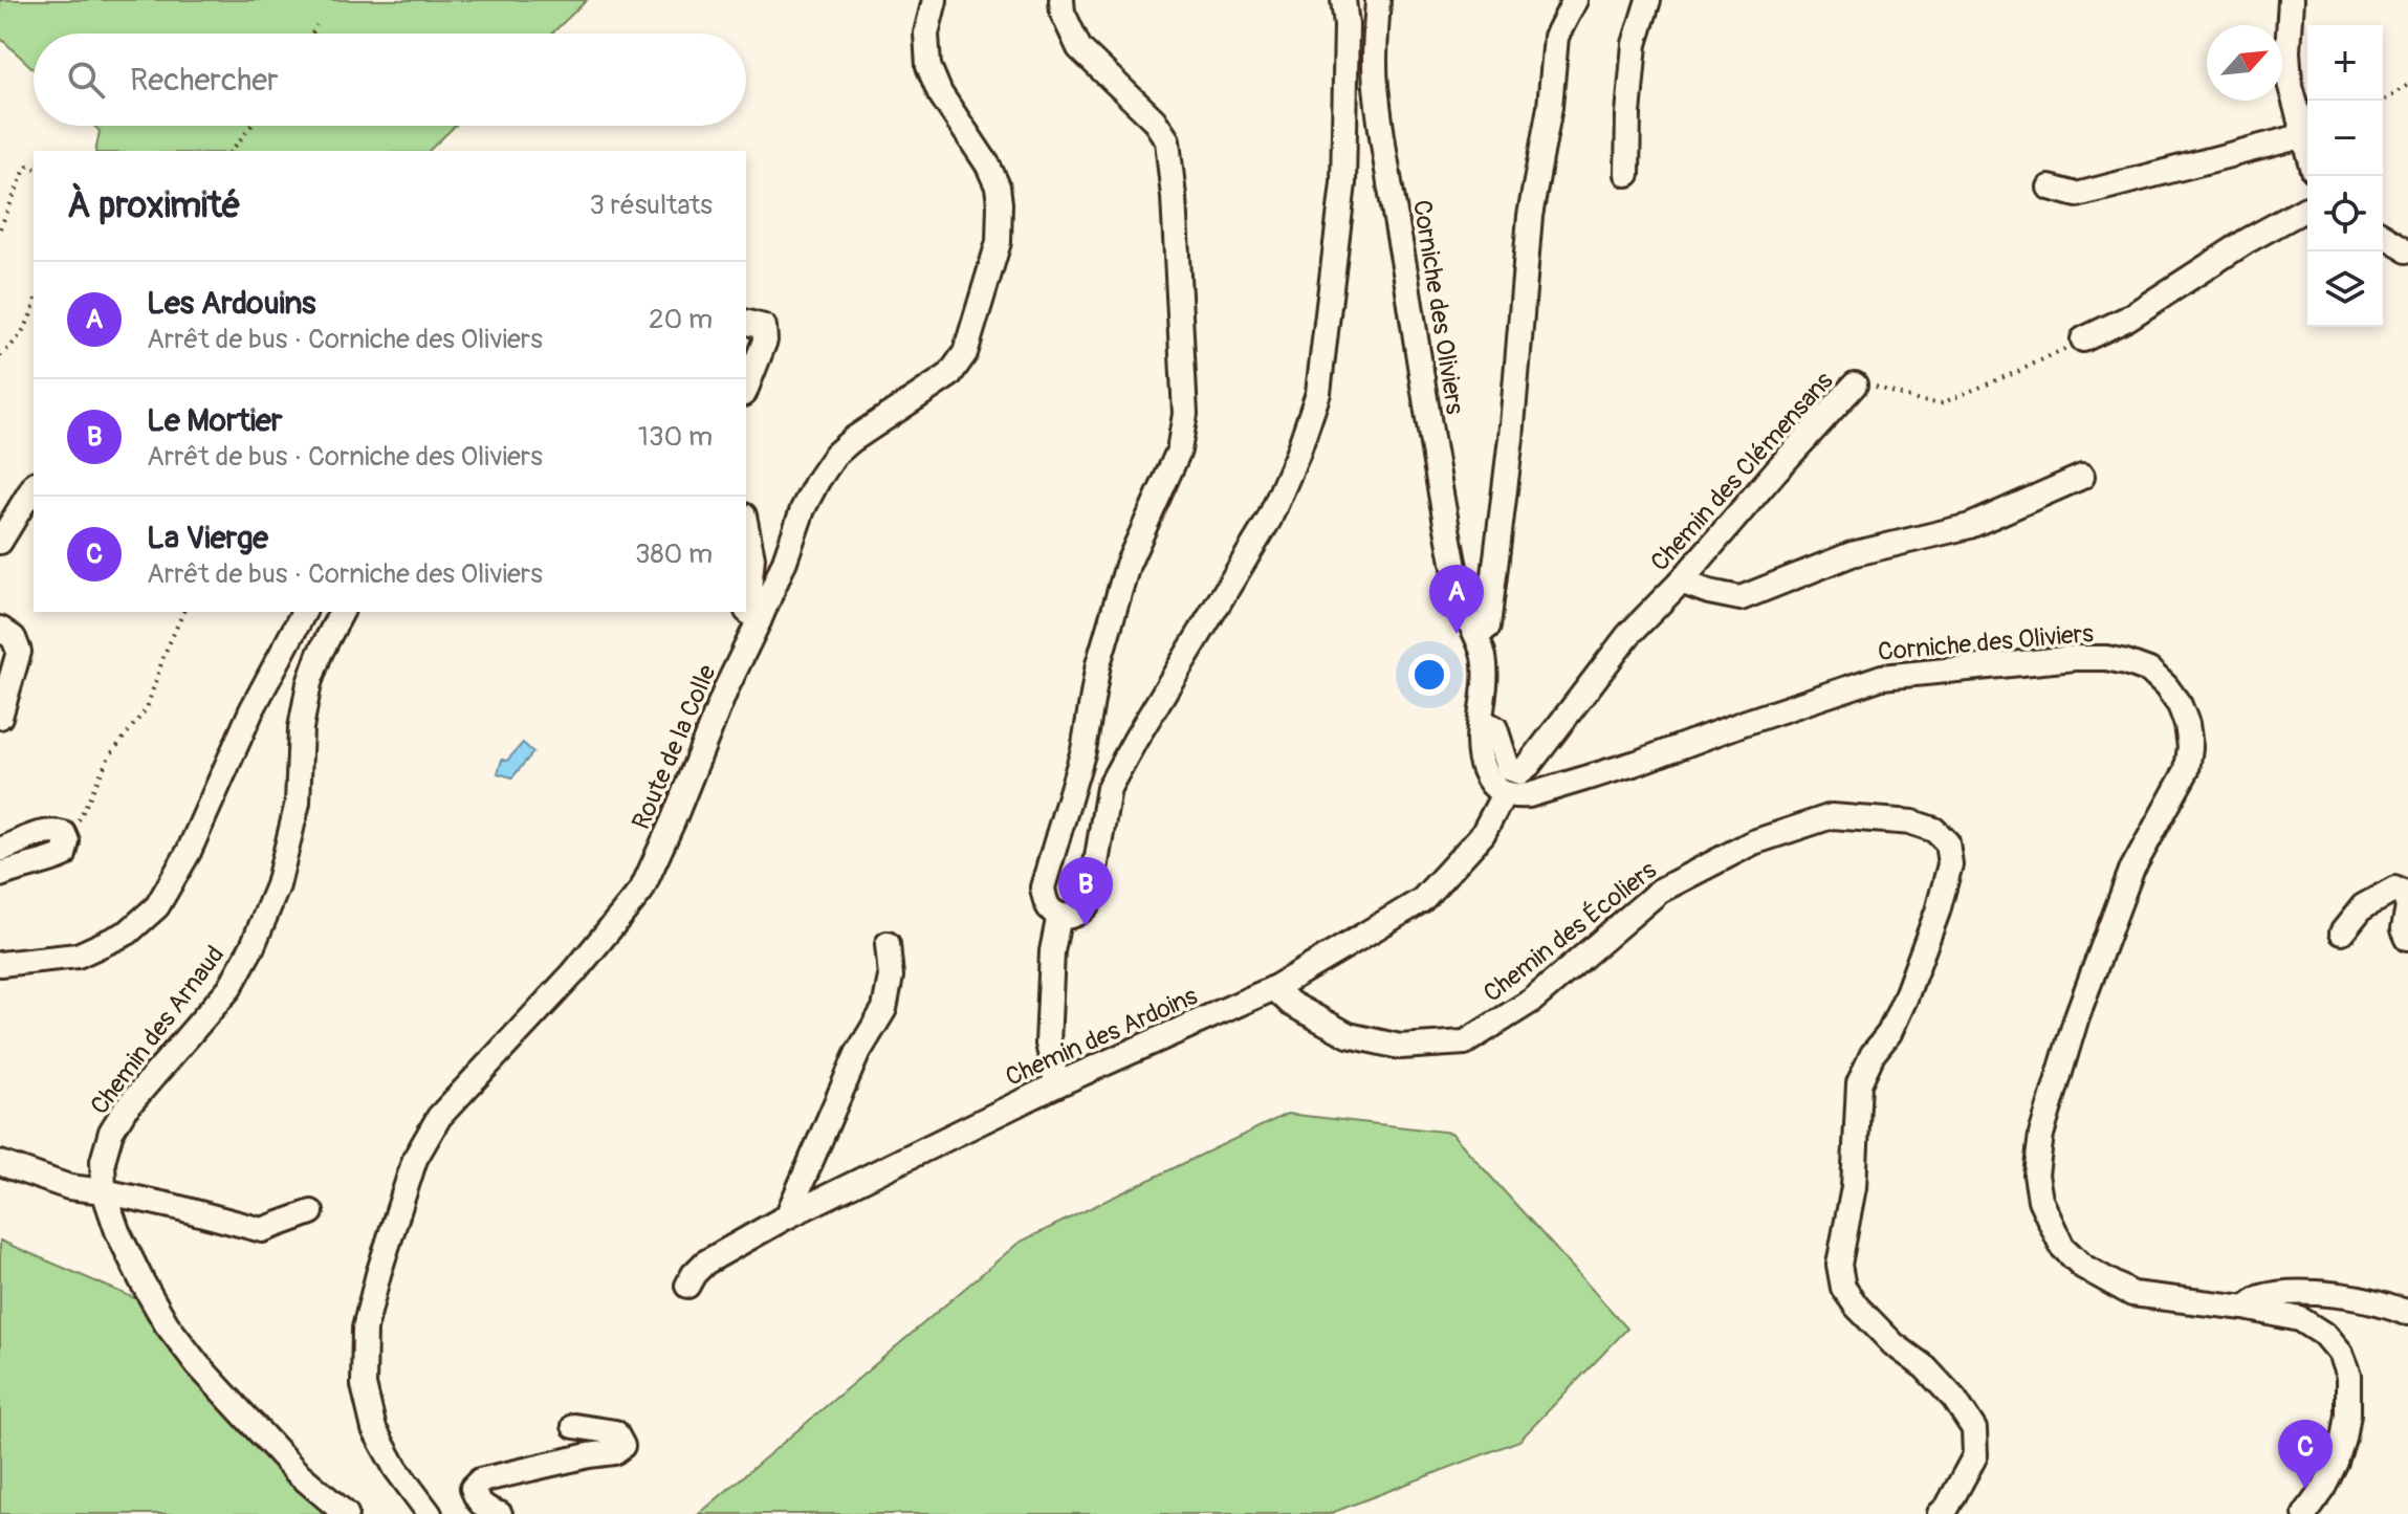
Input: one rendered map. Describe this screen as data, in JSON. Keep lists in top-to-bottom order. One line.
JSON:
{"streets":{"street":["Corniche des Oliviers","Chemin des Clémensans","Route de la Colle","Chemin des Écoliers","Chemin des Arnaud","Chemin des Ardoins"]},"crossings":[["Corniche des Oliviers","Chemin des Clémensans"],["Corniche des Oliviers","Chemin des Ardoins"],["Chemin des Écoliers","Chemin des Ardoins"]],"north":"top right","page":{"map_buttons":["+","−"],"search":"Rechercher","heading":["À proximité","3 résultats"],"list":[{"mark":"A","name":"Les Ardouins","note":"Arrêt de bus · Corniche des Oliviers","value":"20 m"},{"mark":"B","name":"Le Mortier","note":"Arrêt de bus · Corniche des Oliviers","value":"130 m"},{"mark":"C","name":"La Vierge","note":"Arrêt de bus · Corniche des Oliviers","value":"380 m"}],"pins":["A","B","C"]}}
